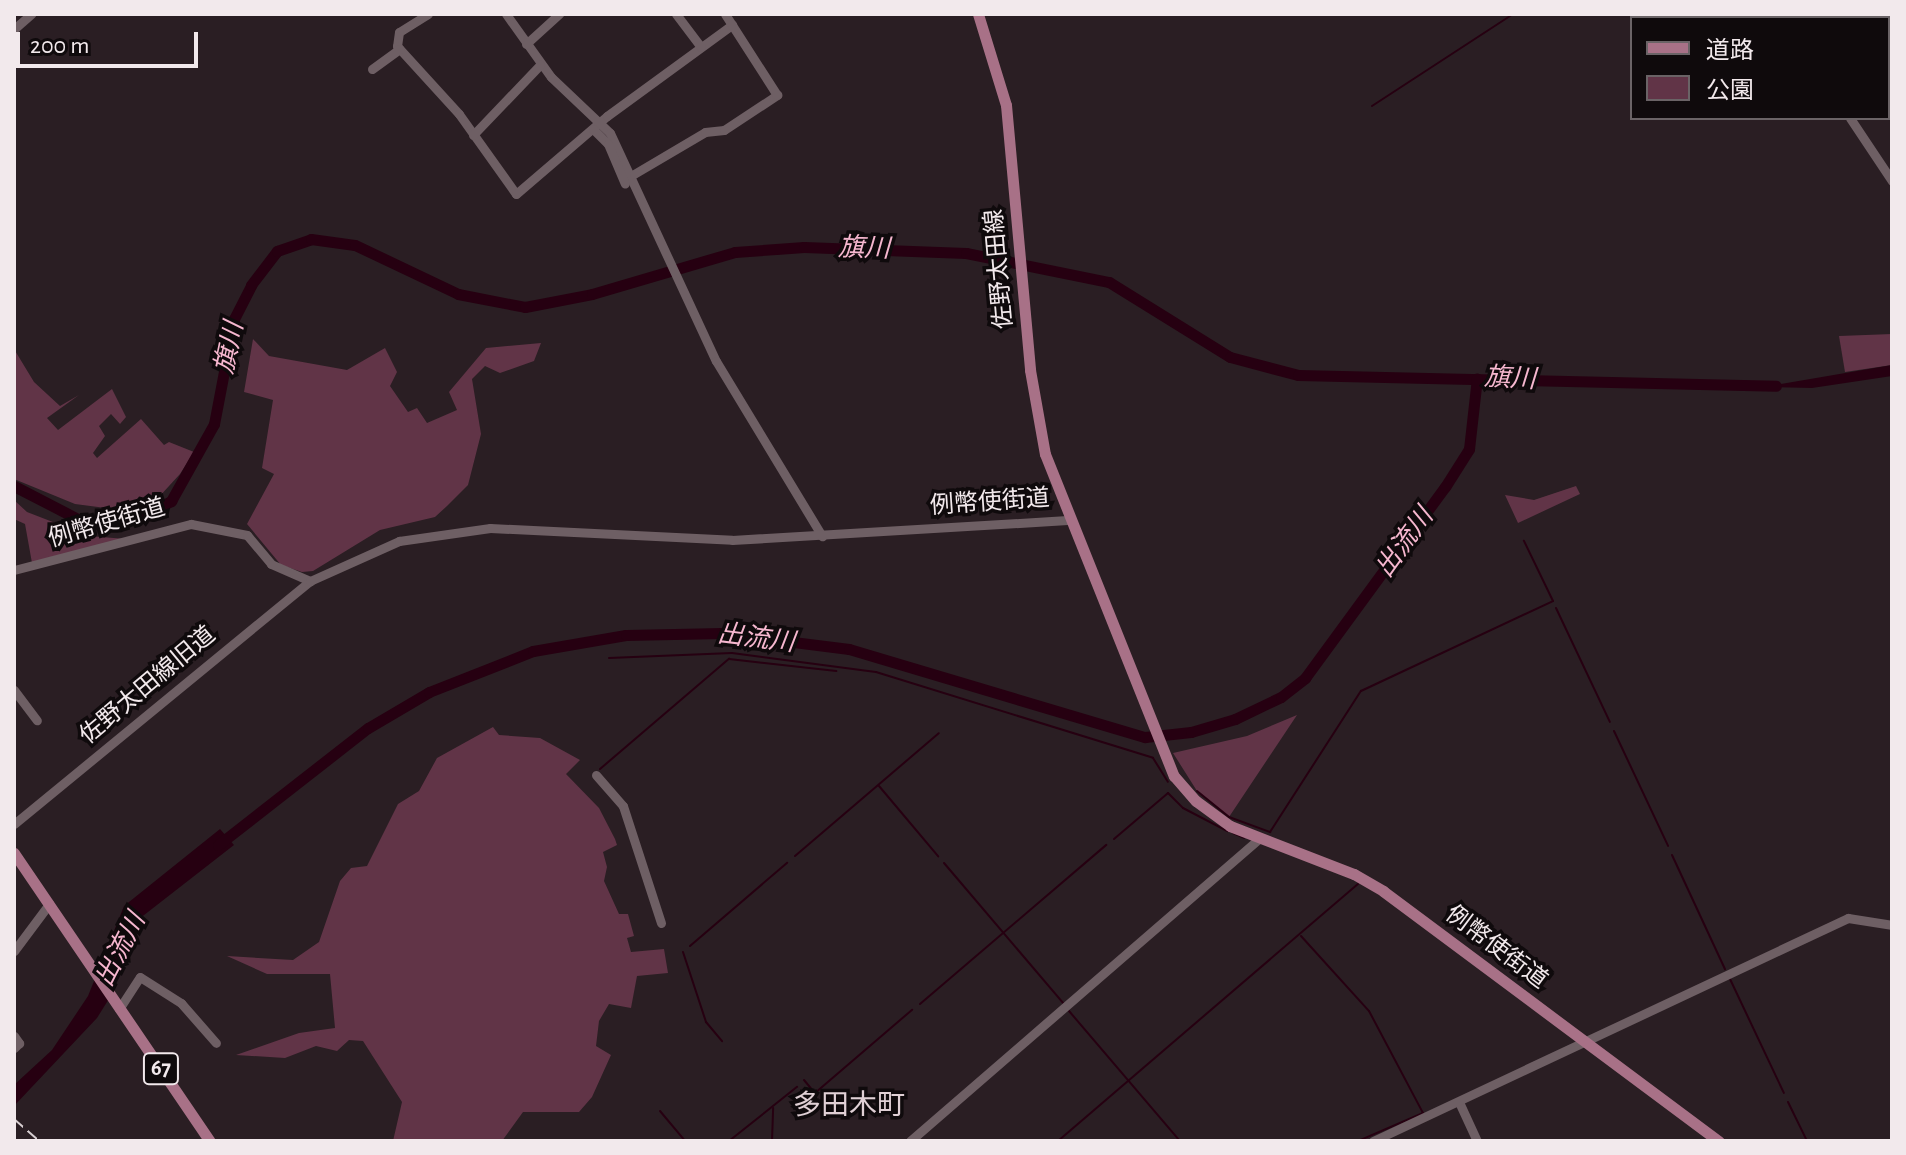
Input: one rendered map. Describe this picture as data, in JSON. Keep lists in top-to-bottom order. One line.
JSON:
{"streets":{"main road":["佐野太田線","例幣使街道","67"],"street":["佐野太田線旧道"]},"crossings":[["佐野太田線","例幣使街道"],["例幣使街道","佐野太田線旧道"]],"districts":["多田木町"],"water":["旗川","出流川"],"legend":["道路","公園"],"scale_bar":"200 m"}
